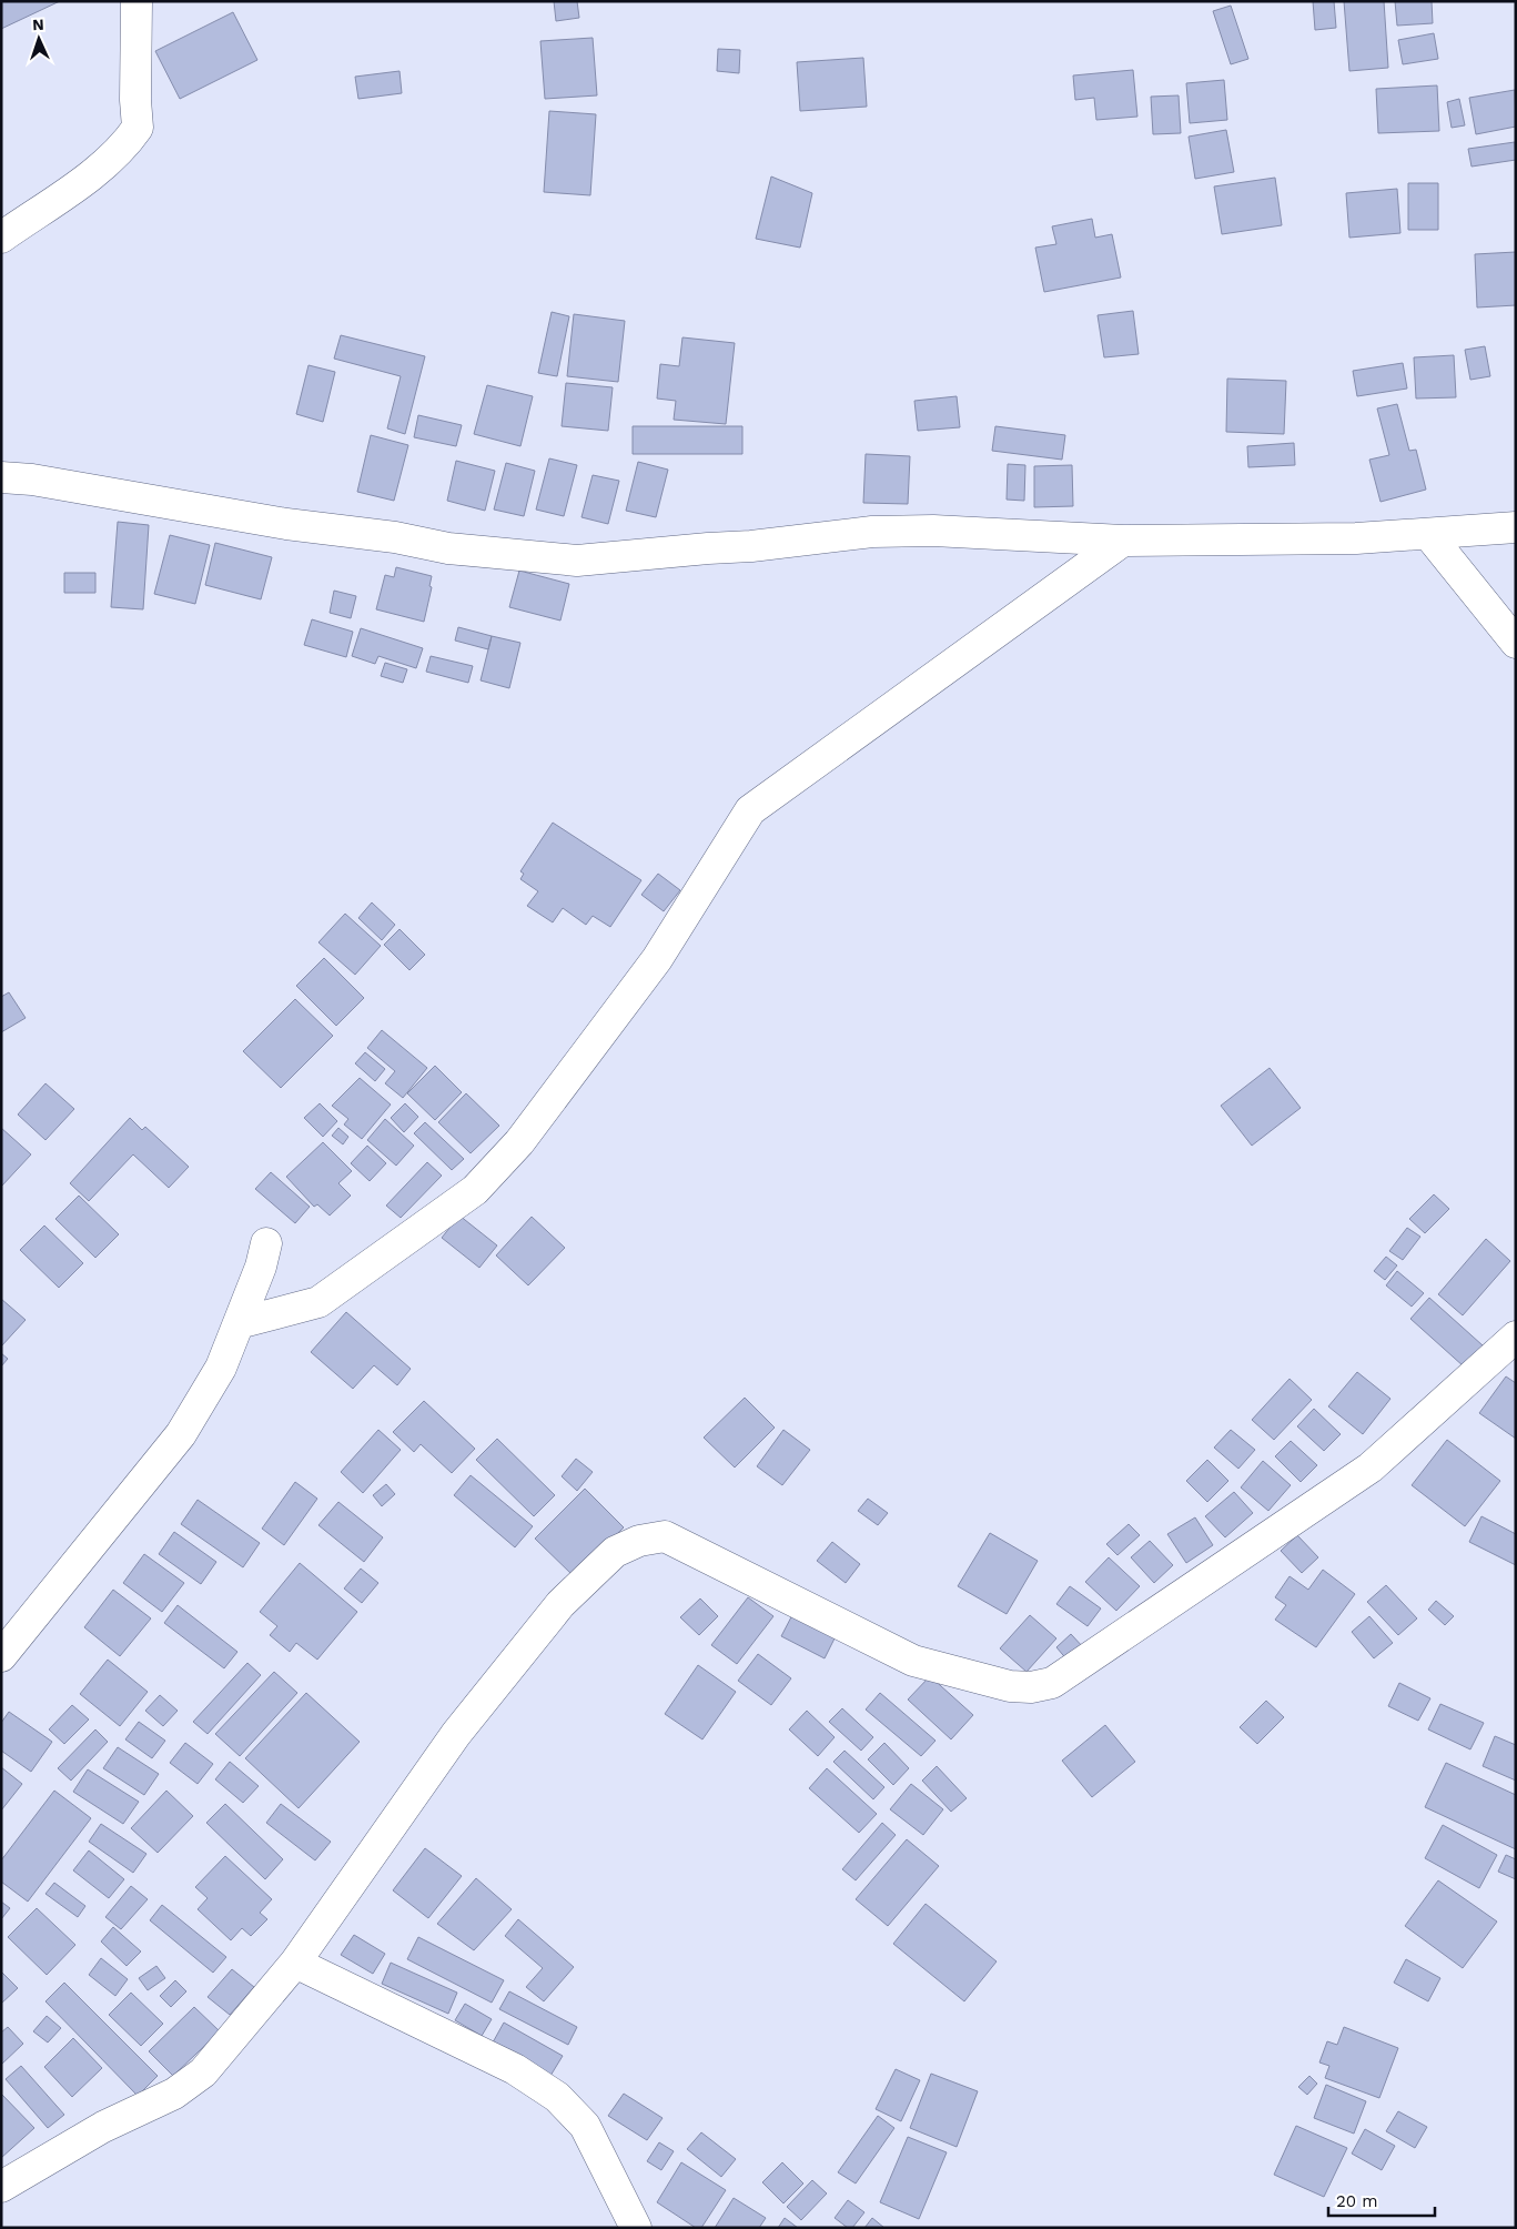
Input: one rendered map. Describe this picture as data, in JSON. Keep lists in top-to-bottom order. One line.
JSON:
{"scale_bar":"20 m","north":"top"}
